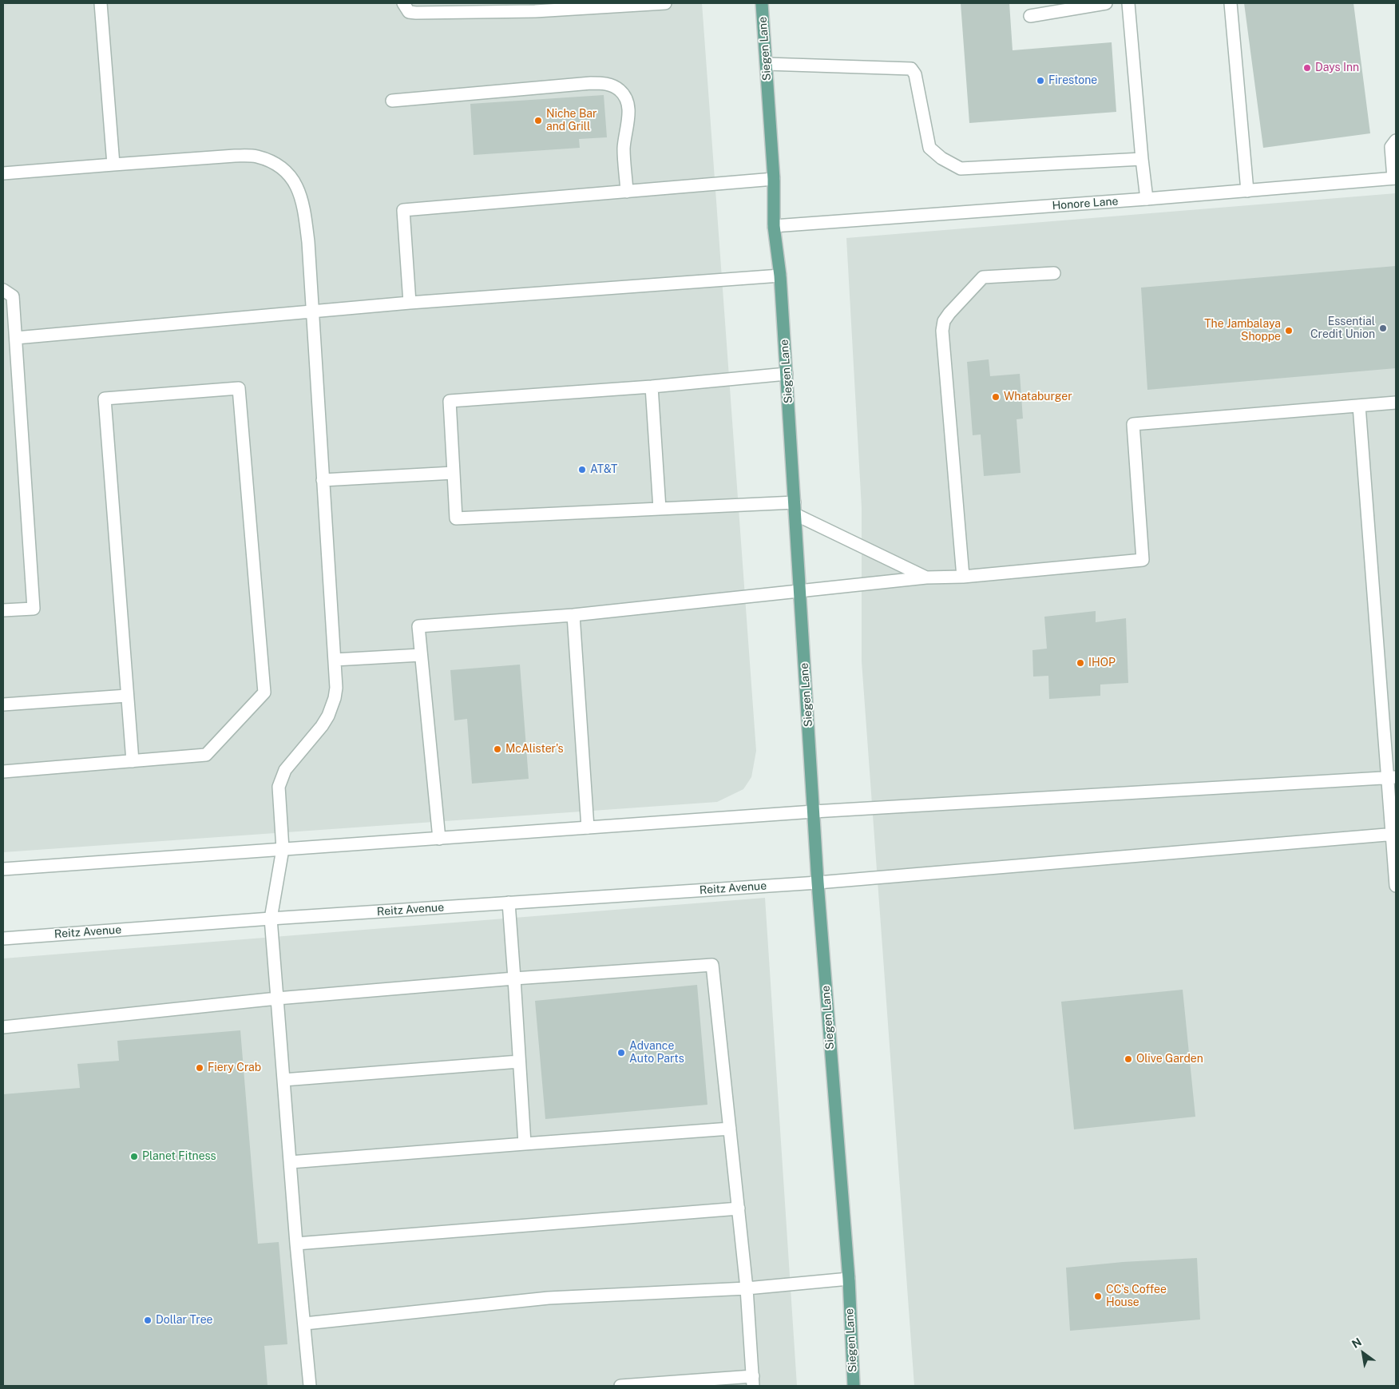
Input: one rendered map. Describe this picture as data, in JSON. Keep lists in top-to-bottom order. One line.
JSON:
{"streets":{"main road":["Siegen Lane"],"street":["Honore Lane","Reitz Avenue"]},"crossings":[["Siegen Lane","Honore Lane"],["Siegen Lane","Reitz Avenue"]],"places":["Days Inn","Firestone","Niche Bar and Grill","Essential Credit Union","The Jambalaya Shoppe","Whataburger","AT&T","IHOP","McAlister's","Advance Auto Parts","Olive Garden","Fiery Crab","Planet Fitness","CC's Coffee House","Dollar Tree"],"north":"top left"}
